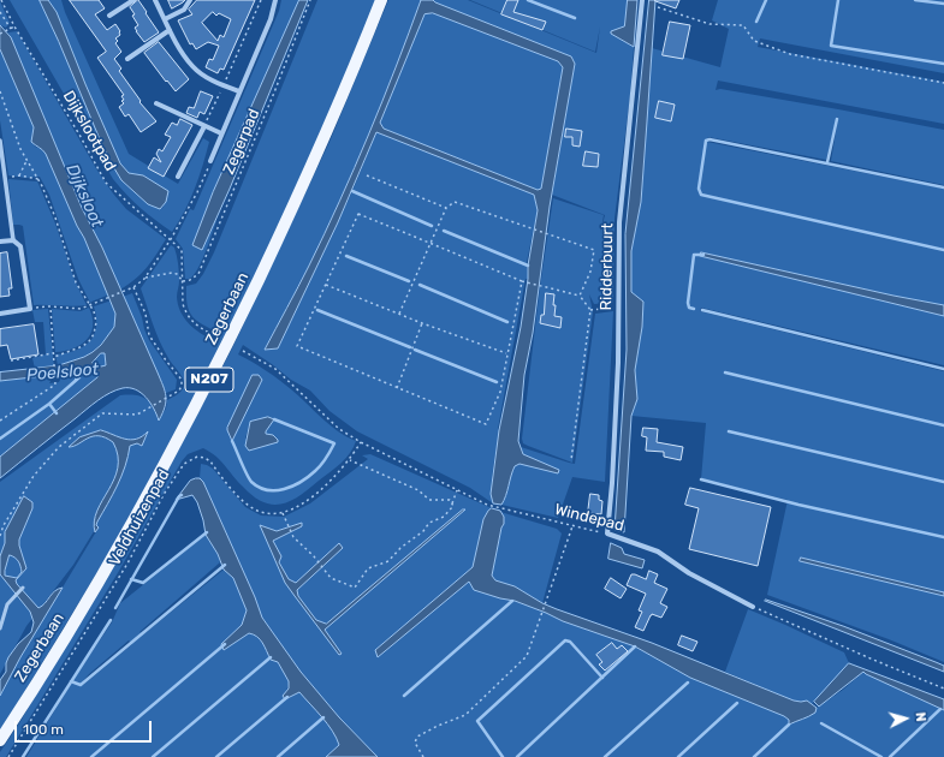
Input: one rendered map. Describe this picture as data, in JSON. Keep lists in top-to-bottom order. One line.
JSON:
{"streets":{"main road":["Zegerbaan","N207"],"street":["Ridderbuurt","Windepad"],"path":["Dijkslootpad","Zegerpad","Veldhuizenpad"]},"crossings":[["Dijkslootpad","Zegerpad"],["Ridderbuurt","Windepad"]],"water":["Dijksloot","Poelsloot"],"scale_bar":"100 m","north":"right"}
